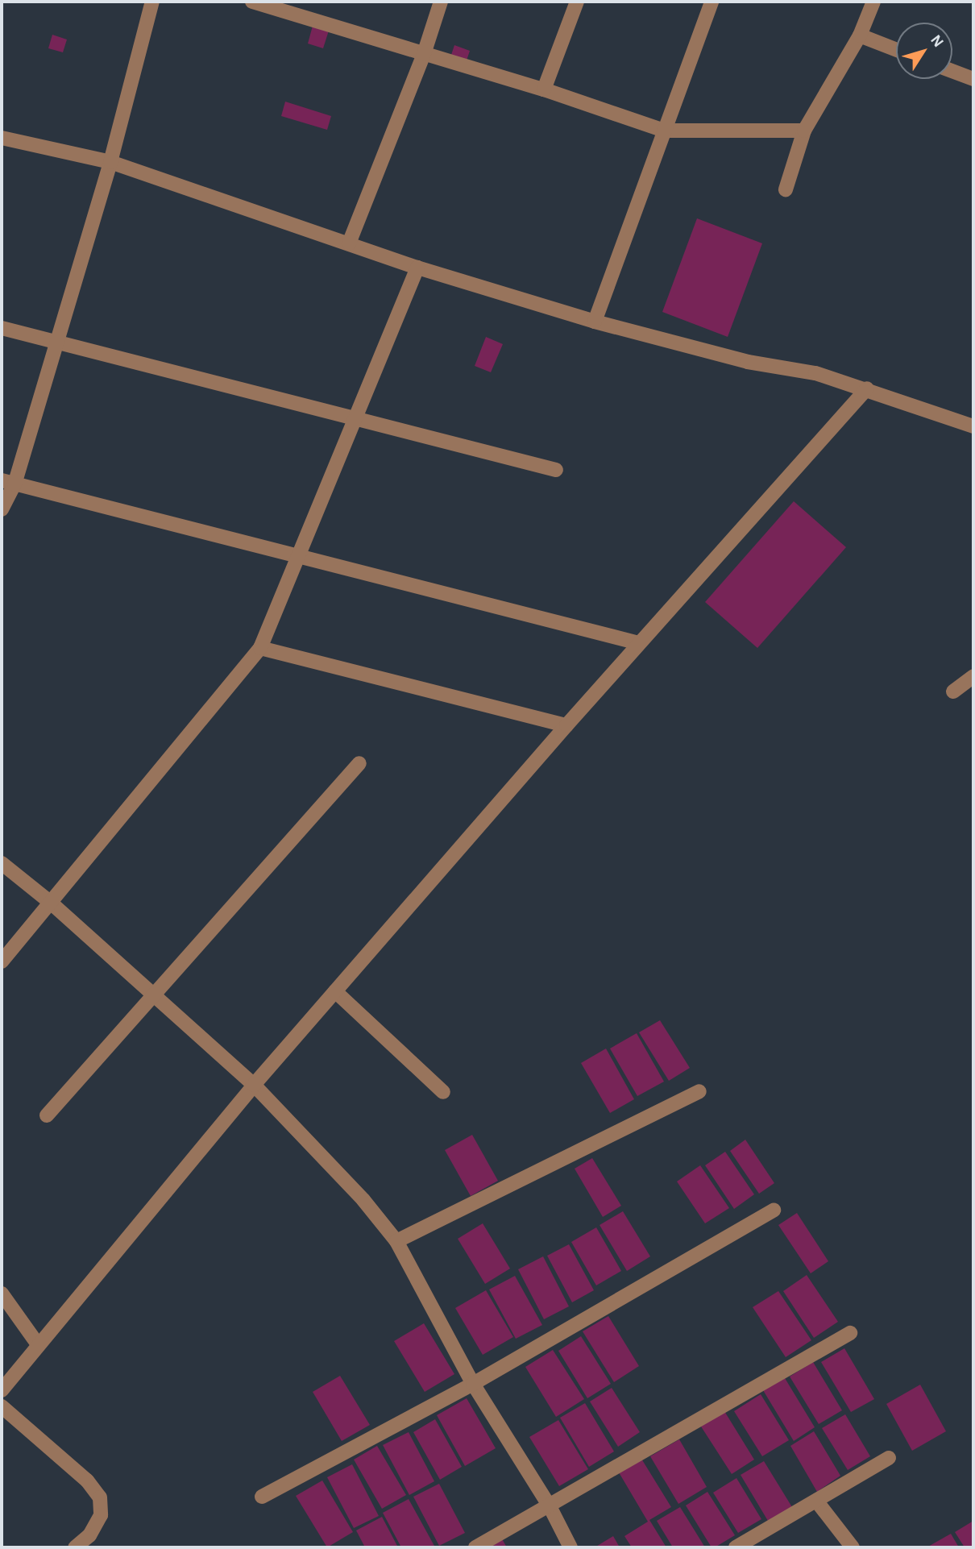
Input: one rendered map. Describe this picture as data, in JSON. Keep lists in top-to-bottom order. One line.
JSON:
{"north":"top right"}
